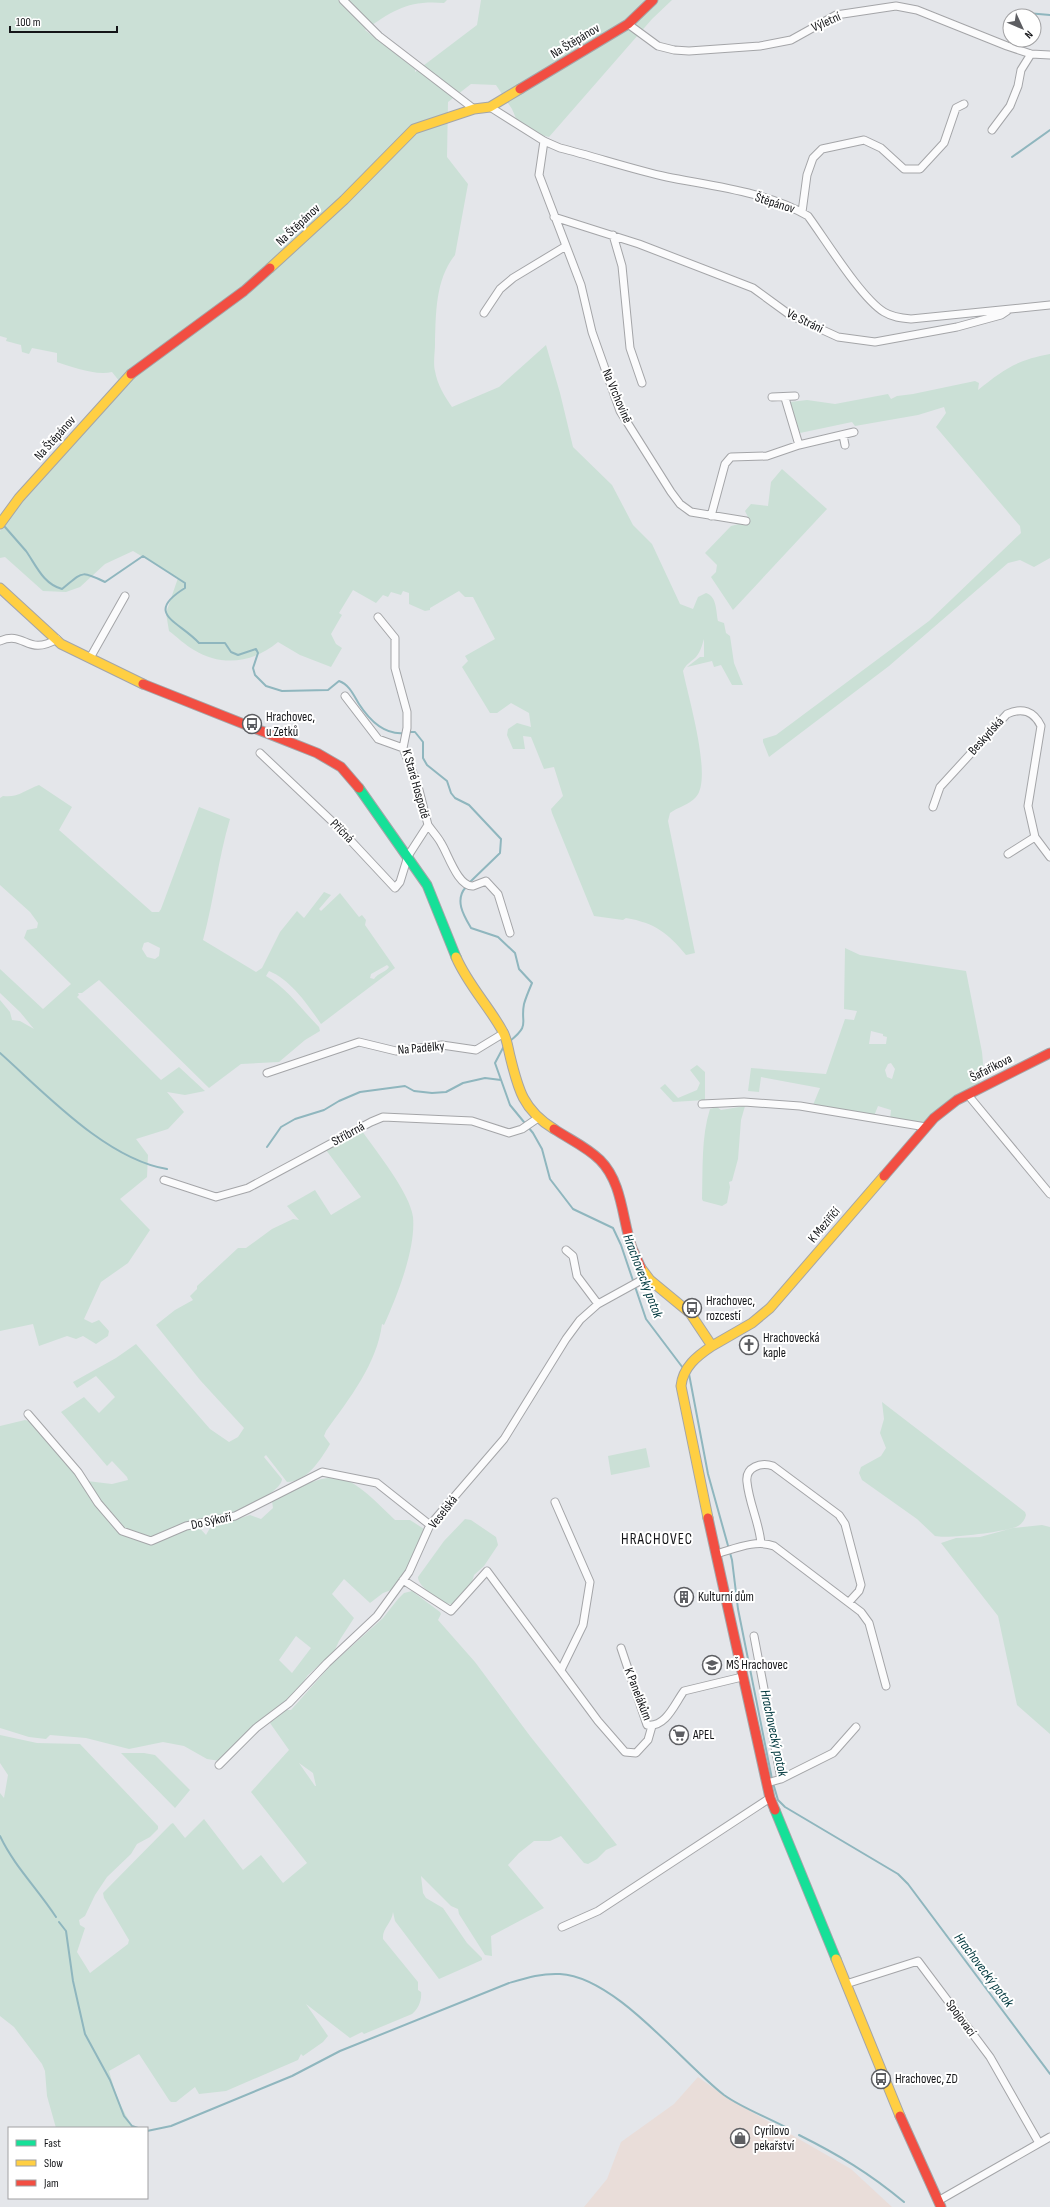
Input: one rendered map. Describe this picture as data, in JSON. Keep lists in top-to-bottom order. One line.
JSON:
{"streets":{"street":["Výletní","Na Štěpánov","Štěpánov","Ve Stráni","Na Vrchovině","Beskydská","K Staré Hospodě","Příčná","Na Padělky","Šafaříkova","Stříbrná","K Meziříčí","Veselská","Do Sýkoří","K Panelákům","Spojovací"]},"crossings":[["Výletní","Na Štěpánov"],["Na Štěpánov","Štěpánov"],["Štěpánov","Ve Stráni"],["Štěpánov","Na Vrchovině"],["Ve Stráni","Na Vrchovině"],["K Staré Hospodě","Příčná"],["Šafaříkova","K Meziříčí"],["Veselská","Do Sýkoří"]],"districts":["HRACHOVEC"],"water":["Hrachovecký potok"],"places":{"bus stop":["Hrachovec, u Zetků","Hrachovec, rozcestí","Hrachovec, ZD"],"church":["Hrachovecká kaple"],"building":["Kulturní dům"],"school or university":["MŠ Hrachovec"],"supermarket":["APEL"],"shop":["Cyrilovo pekařství"]},"legend":["Fast","Slow","Jam"],"scale_bar":"100 m","north":"bottom right"}
